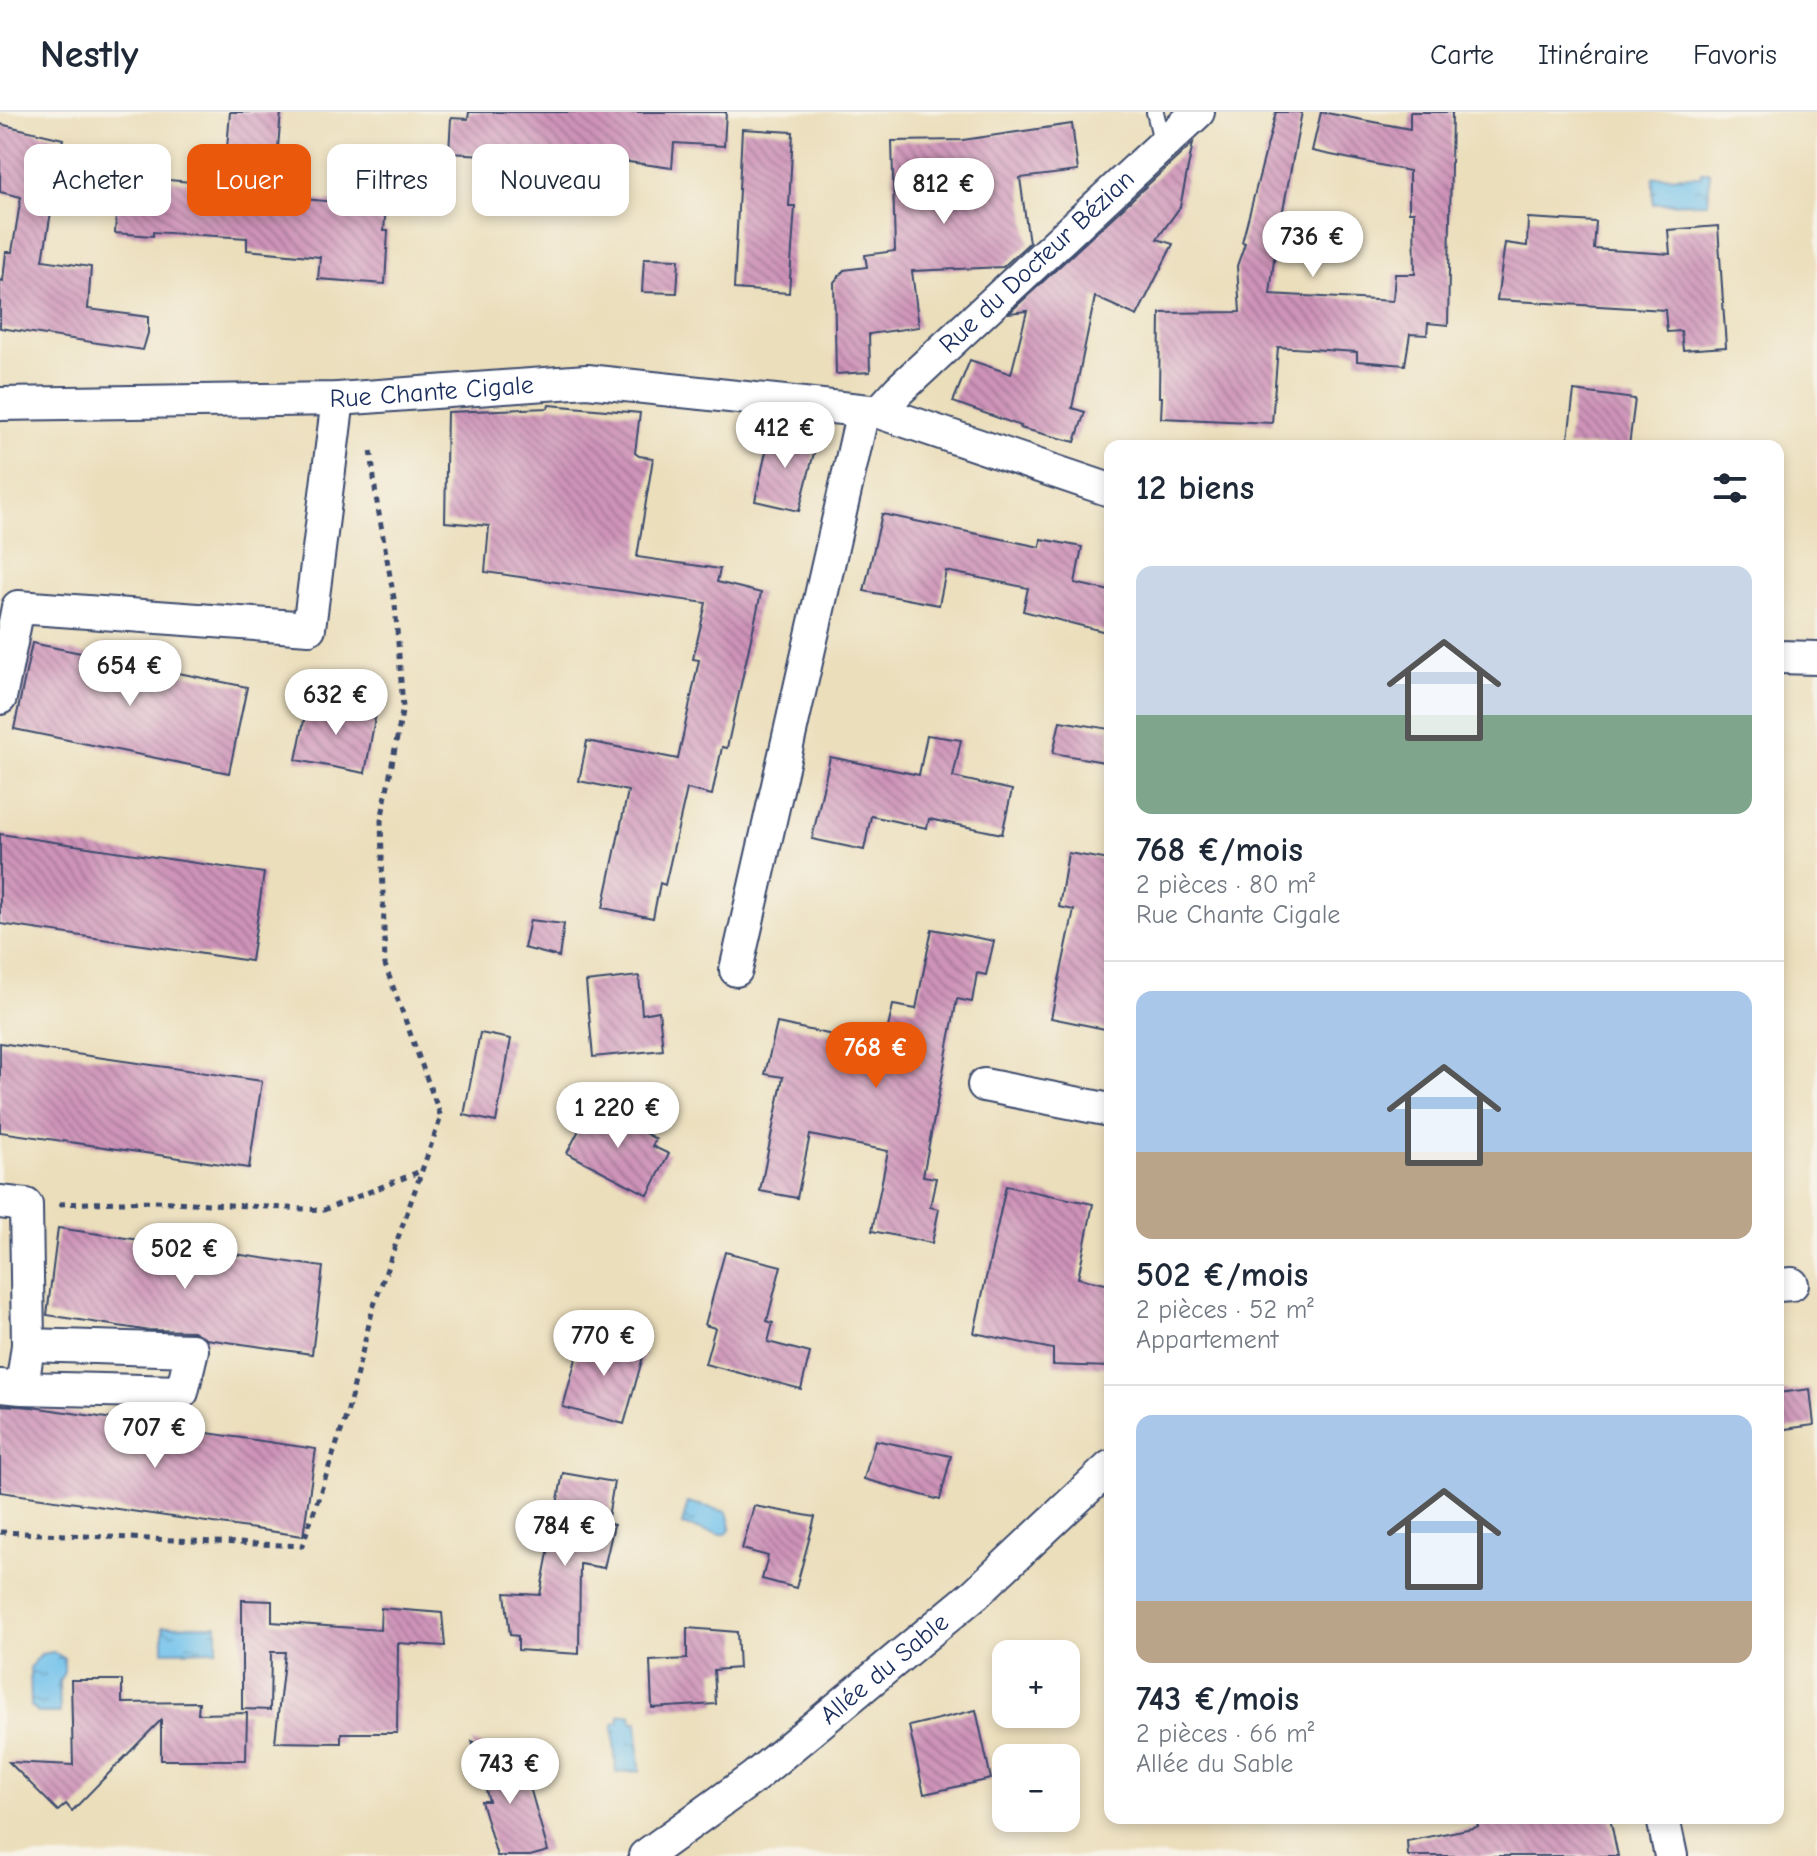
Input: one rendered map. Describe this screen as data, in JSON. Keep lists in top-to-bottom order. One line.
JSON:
{"streets":{"street":["Rue du Docteur Bézian","Rue Chante Cigale","Allée du Sable"]},"crossings":[["Rue du Docteur Bézian","Rue Chante Cigale"]],"page":{"header":"Nestly","nav":["Carte","Itinéraire","Favoris"],"chip":["Acheter","Louer","Filtres","Nouveau"],"price":["812 €","736 €","412 €","654 €","632 €","768 €","1 220 €","502 €","770 €","707 €","784 €","743 €"],"heading":"12 biens","list":[{"name":"768 €/mois","note":"2 pièces · 80 m² · Rue Chante Cigale"},{"name":"502 €/mois","note":"2 pièces · 52 m² · Appartement"},{"name":"743 €/mois","note":"2 pièces · 66 m² · Allée du Sable"}],"map_buttons":["+","−"]}}
